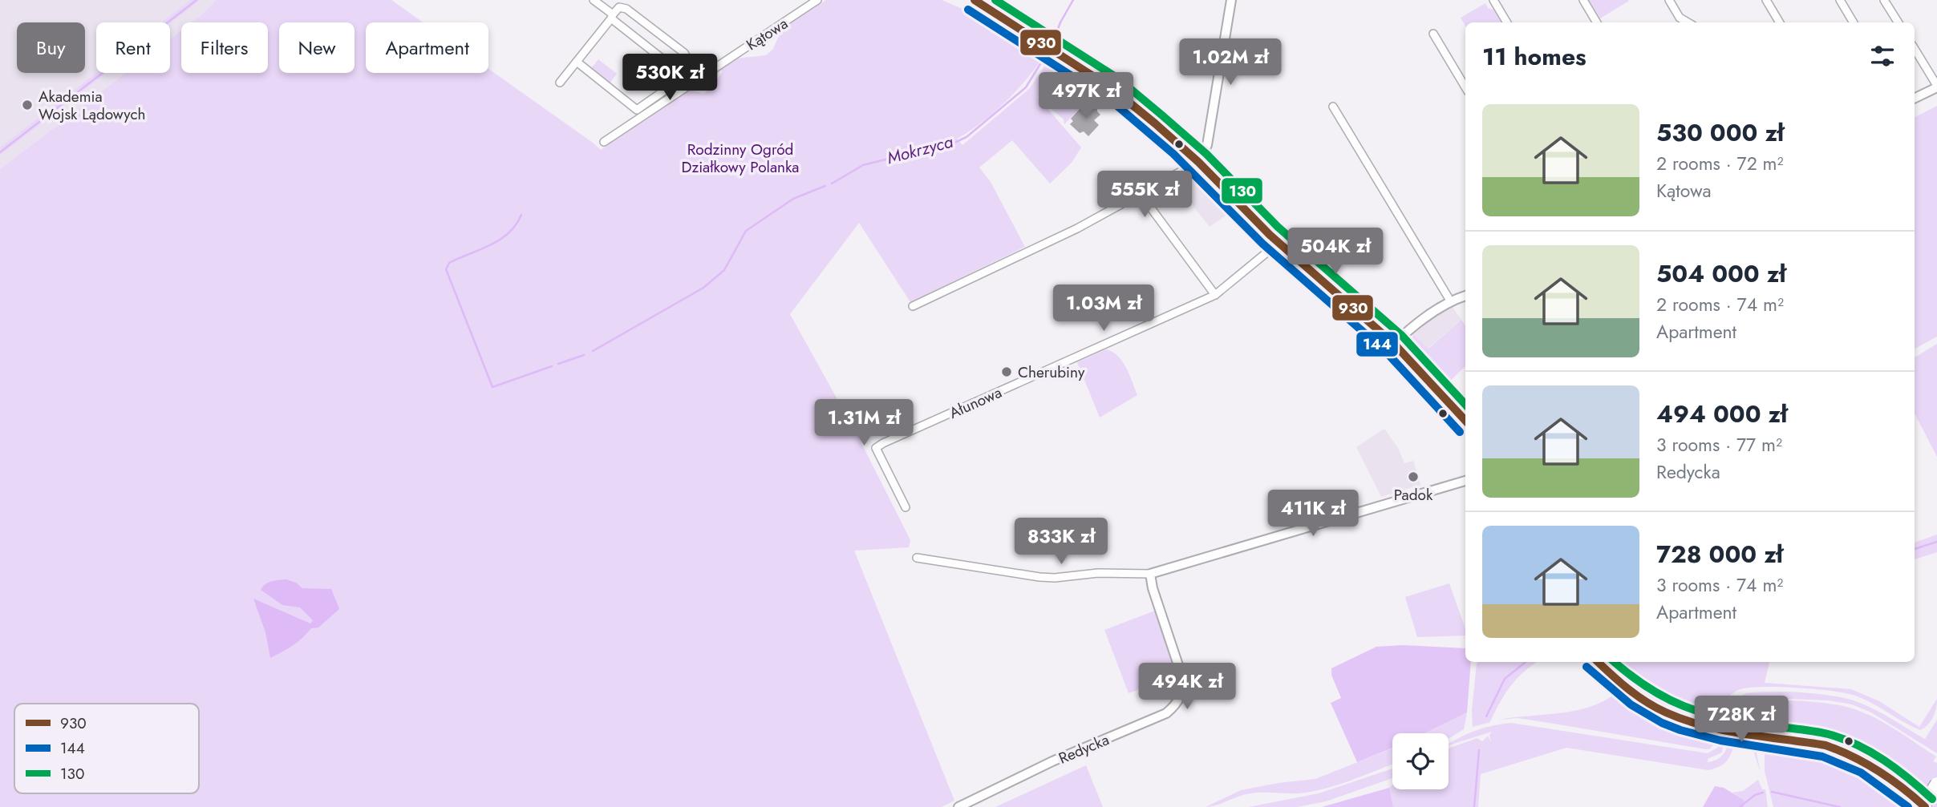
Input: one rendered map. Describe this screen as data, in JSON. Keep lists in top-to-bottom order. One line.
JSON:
{"streets":{"street":["Kątowa","Ałunowa","Redycka"]},"water":["Mokrzyca"],"parks":["Rodzinny Ogród Działkowy Polanka"],"places":["Akademia Wojsk Lądowych","Cherubiny","Padok"],"lines":["transit line 930","transit line 130","transit line 144"],"legend":["930","144","130"],"page":{"chip":["Buy","Rent","Filters","New","Apartment"],"heading":"11 homes","price":["1.02M zł","530K zł","497K zł","555K zł","504K zł","1.03M zł","1.31M zł","411K zł","833K zł","494K zł","728K zł"],"list":[{"name":"530 000 zł","note":"2 rooms · 72 m² · Kątowa"},{"name":"504 000 zł","note":"2 rooms · 74 m² · Apartment"},{"name":"494 000 zł","note":"3 rooms · 77 m² · Redycka"},{"name":"728 000 zł","note":"3 rooms · 74 m² · Apartment"}]}}
